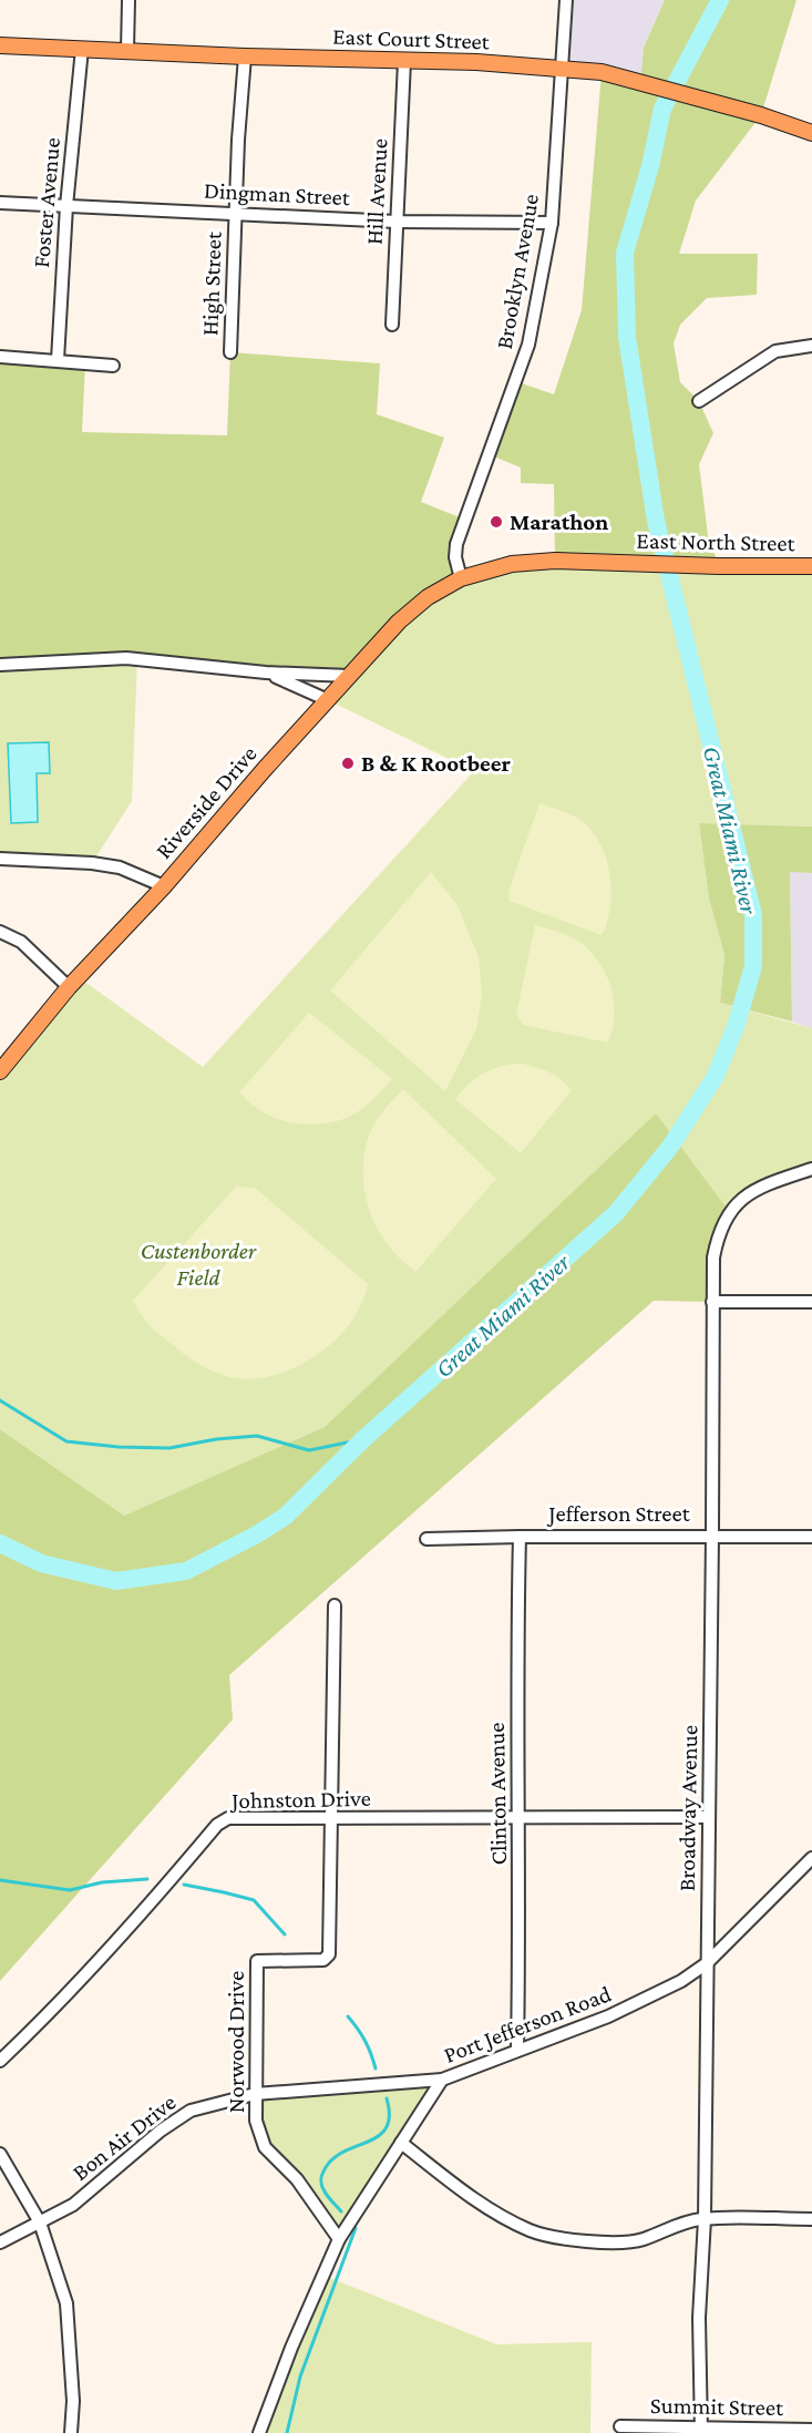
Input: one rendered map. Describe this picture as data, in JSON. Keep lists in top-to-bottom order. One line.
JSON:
{"streets":{"main road":["East Court Street","East North Street","Riverside Drive"],"street":["Hill Avenue","Dingman Street","Foster Avenue","Brooklyn Avenue","High Street","Jefferson Street","Clinton Avenue","Johnston Drive","Broadway Avenue","Port Jefferson Road","Norwood Drive","Bon Air Drive","Summit Street"]},"crossings":[["East Court Street","Hill Avenue"],["East Court Street","Foster Avenue"],["East Court Street","Brooklyn Avenue"],["East Court Street","High Street"],["Hill Avenue","Dingman Street"],["Dingman Street","Foster Avenue"],["Dingman Street","Brooklyn Avenue"],["Dingman Street","High Street"],["Brooklyn Avenue","East North Street"],["Brooklyn Avenue","Riverside Drive"],["East North Street","Riverside Drive"],["Jefferson Street","Clinton Avenue"],["Jefferson Street","Broadway Avenue"],["Clinton Avenue","Johnston Drive"],["Clinton Avenue","Port Jefferson Road"],["Johnston Drive","Broadway Avenue"],["Johnston Drive","Norwood Drive"],["Broadway Avenue","Port Jefferson Road"],["Broadway Avenue","Summit Street"],["Port Jefferson Road","Norwood Drive"],["Port Jefferson Road","Bon Air Drive"],["Norwood Drive","Bon Air Drive"]],"water":["Great Miami River"],"parks":["Custenborder Field"],"places":["Marathon","B & K Rootbeer"]}
